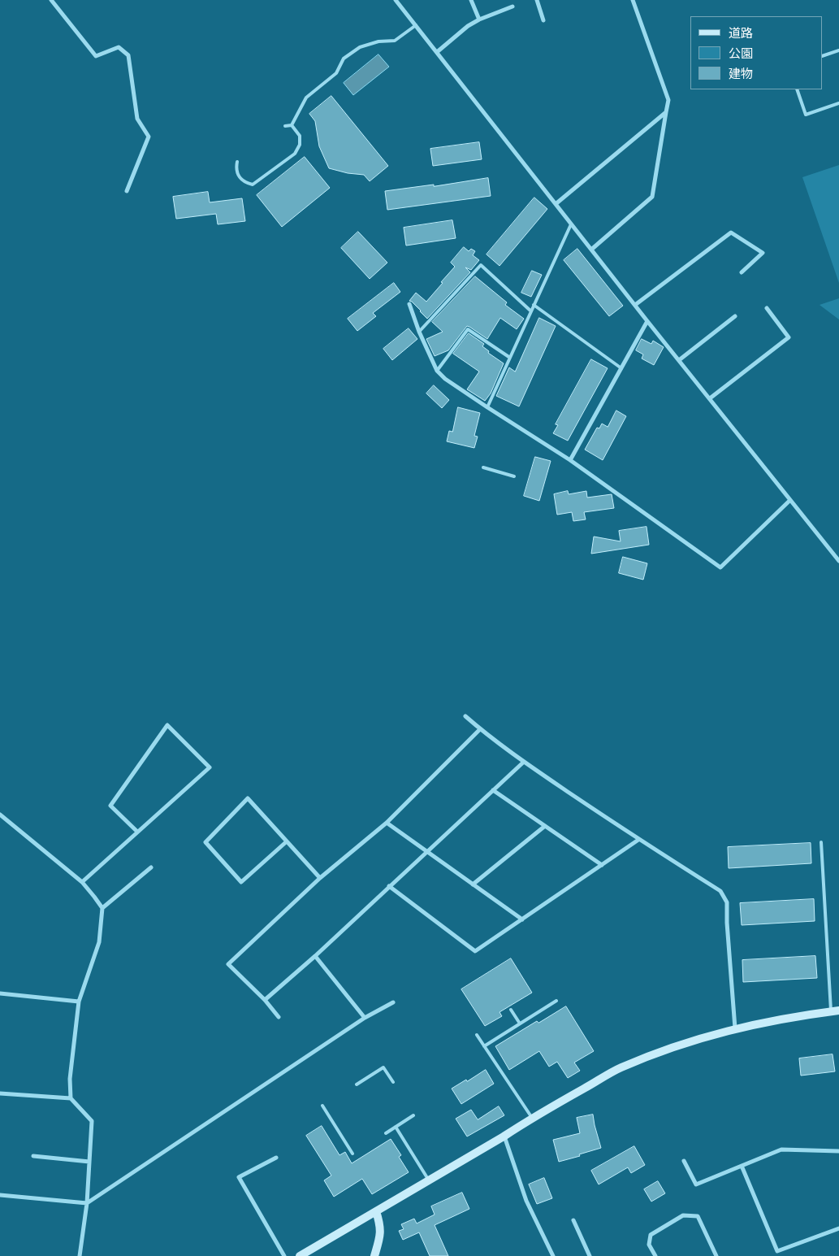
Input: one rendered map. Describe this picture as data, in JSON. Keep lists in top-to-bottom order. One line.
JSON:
{"legend":["道路","公園","建物"]}
